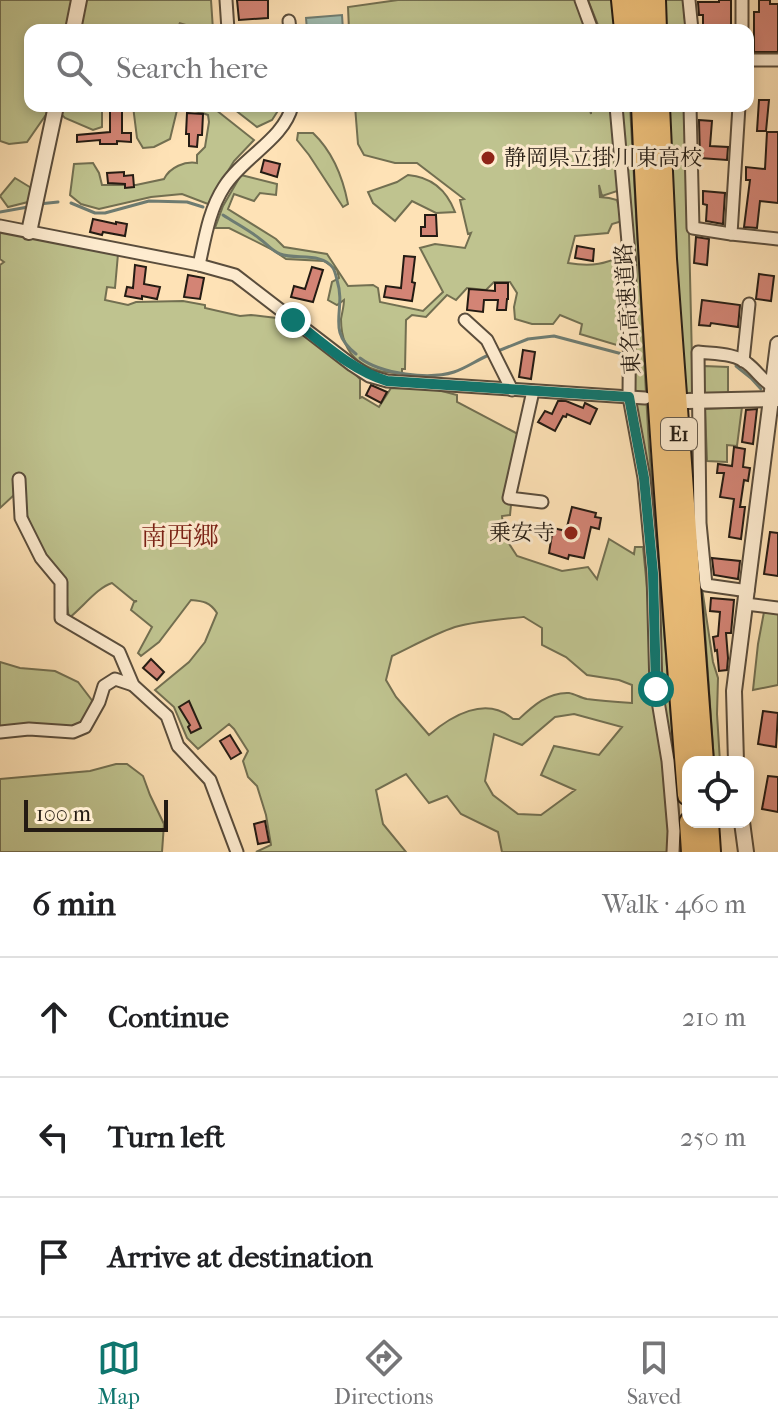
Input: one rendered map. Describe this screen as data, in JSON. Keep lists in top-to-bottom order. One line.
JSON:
{"streets":{"highway":["東名高速道路","E1"]},"districts":["南西郷"],"places":["静岡県立掛川東高校","乗安寺"],"scale_bar":"100 m","page":{"search":"Search here","scale":"100 m","heading":["6 min","Walk · 460 m"],"list":[["Continue","210 m"],["Turn left","250 m"],"Arrive at destination"],"nav":["Map","Directions","Saved"]}}
